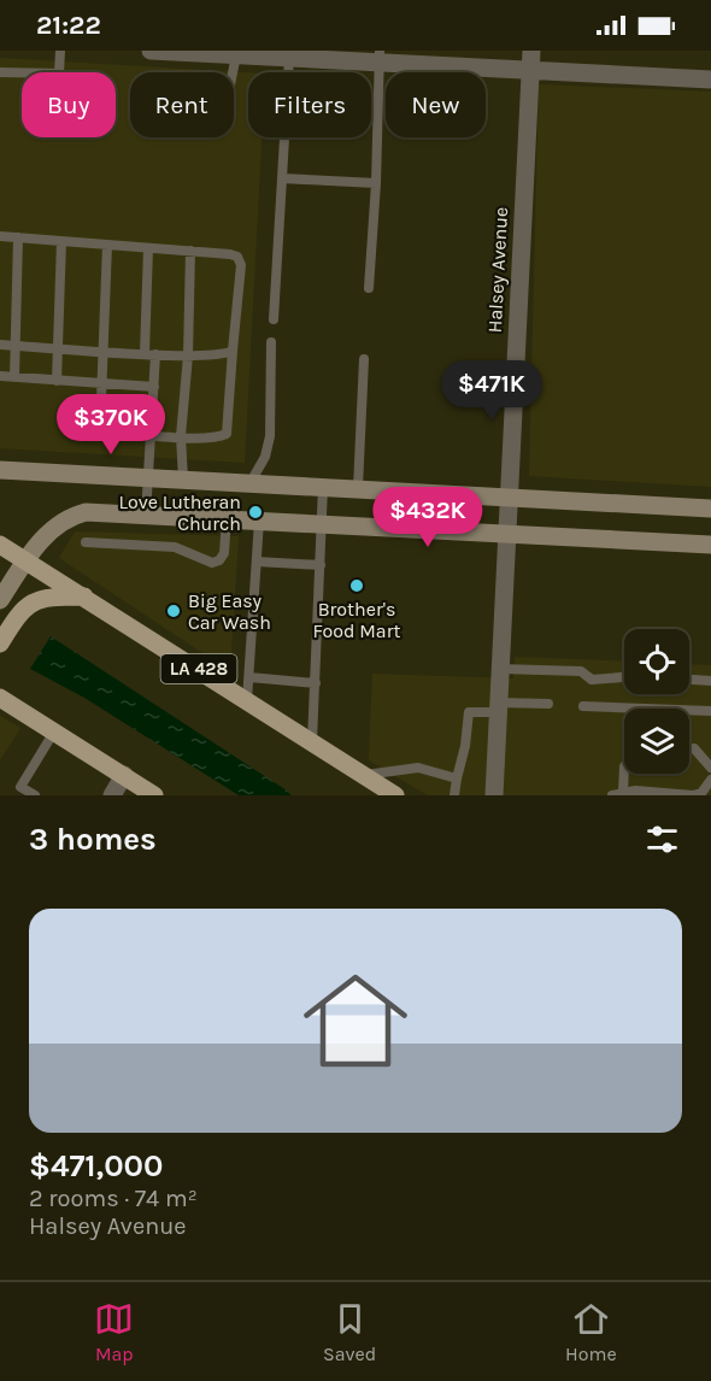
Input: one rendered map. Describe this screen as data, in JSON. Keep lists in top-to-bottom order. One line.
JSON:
{"streets":{"main road":["LA 428"],"street":["Halsey Avenue"]},"places":["Love Lutheran Church","Brother's Food Mart","Big Easy Car Wash"],"page":{"status":"21:22","chip":["Buy","Rent","Filters","New"],"price":["$471K","$370K","$432K"],"heading":"3 homes","list":[{"name":"$471,000","note":"2 rooms · 74 m² · Halsey Avenue"}],"tabs":["Map","Saved","Home"]}}
